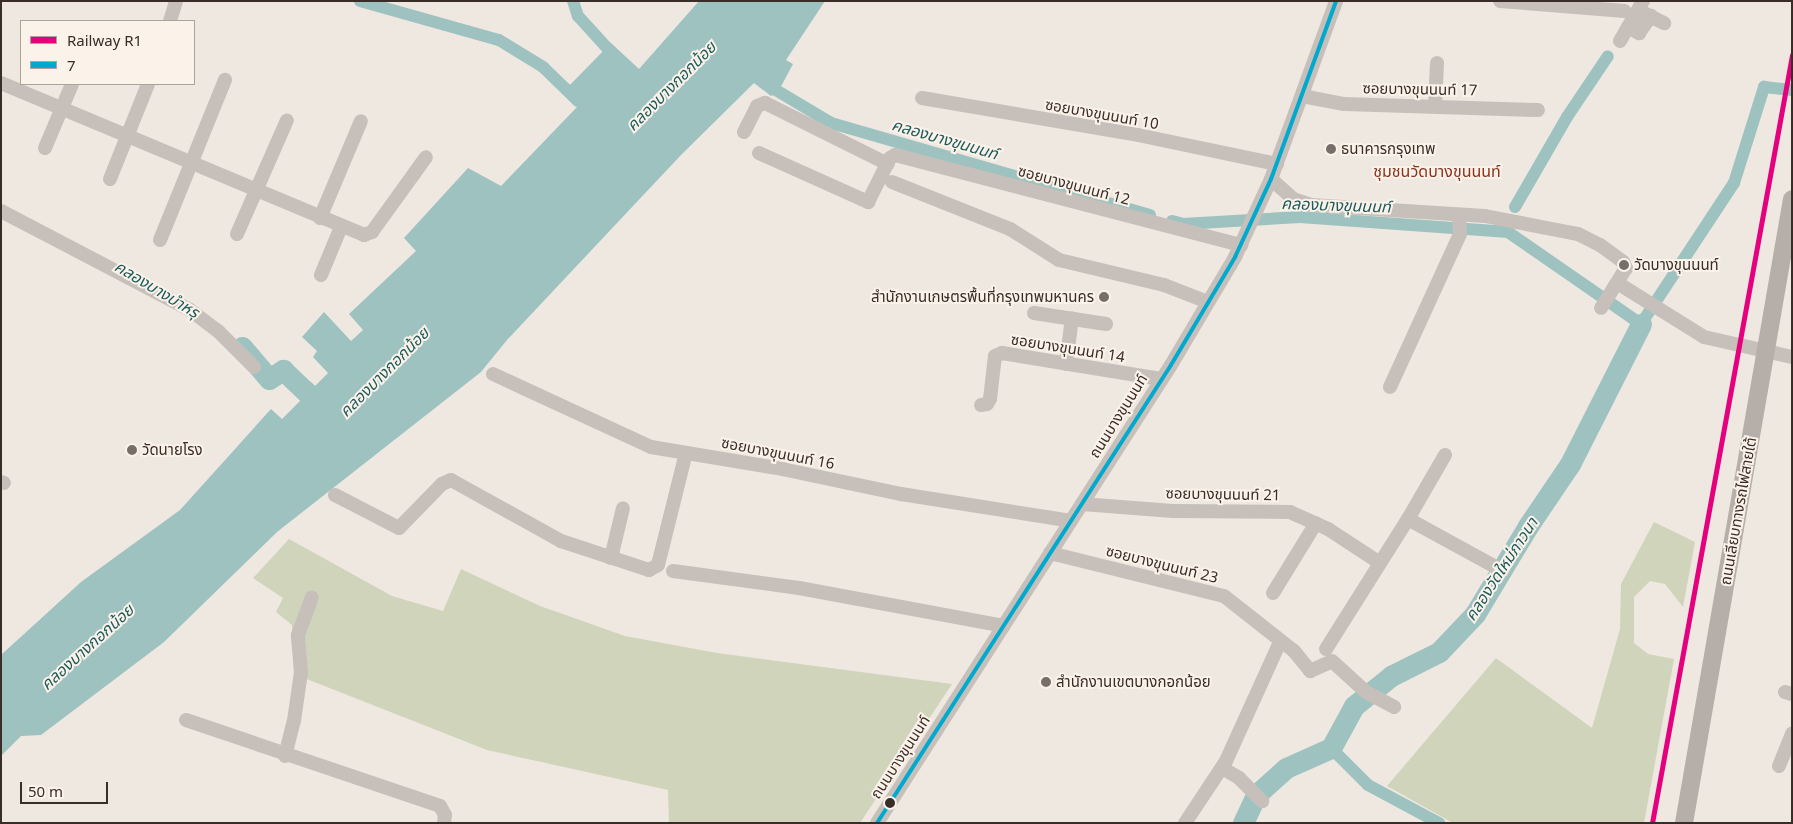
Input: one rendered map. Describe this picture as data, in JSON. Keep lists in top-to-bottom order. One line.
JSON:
{"streets":{"main road":["ถนนเลียบทางรถไฟสายใต้"],"street":["ซอยบางขุนนนท์ 17","ซอยบางขุนนนท์ 10","ซอยบางขุนนนท์ 12","ซอยบางขุนนนท์ 14","ถนนบางขุนนนท์","ซอยบางขุนนนท์ 16","ซอยบางขุนนนท์ 21","ซอยบางขุนนนท์ 23"]},"crossings":[["ซอยบางขุนนนท์ 17","ถนนบางขุนนนท์"],["ซอยบางขุนนนท์ 10","ถนนบางขุนนนท์"],["ซอยบางขุนนนท์ 12","ถนนบางขุนนนท์"],["ซอยบางขุนนนท์ 14","ถนนบางขุนนนท์"],["ถนนบางขุนนนท์","ซอยบางขุนนนท์ 16"],["ถนนบางขุนนนท์","ซอยบางขุนนนท์ 21"],["ถนนบางขุนนนท์","ซอยบางขุนนนท์ 23"]],"districts":["ชุมชนวัดบางขุนนนท์"],"water":["คลองบางกอกน้อย","คลองบางขุนนนท์","คลองบางบำหรุ","คลองวัดใหม่ภาวนา"],"places":["ธนาคารกรุงเทพ","วัดบางขุนนนท์","สำนักงานเกษตรพื้นที่กรุงเทพมหานคร","วัดนายโรง","สำนักงานเขตบางกอกน้อย"],"lines":["transit line 7","rail line R1"],"legend":["Railway R1","7"],"scale_bar":"50 m"}
